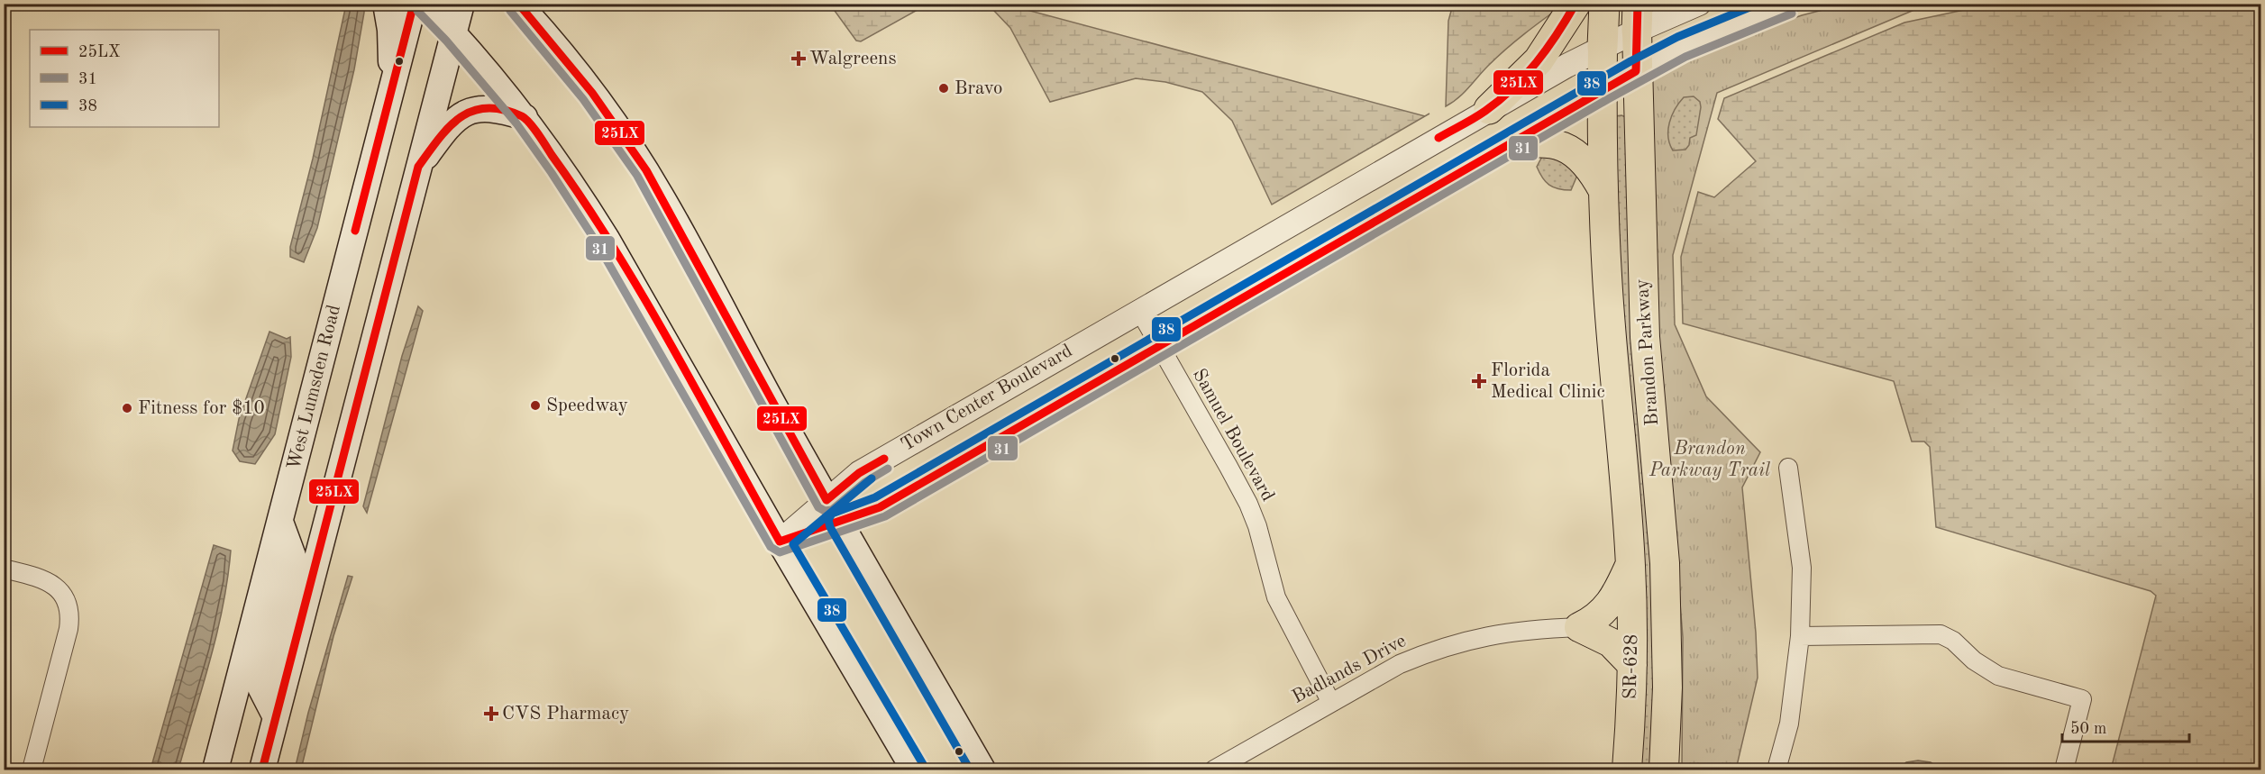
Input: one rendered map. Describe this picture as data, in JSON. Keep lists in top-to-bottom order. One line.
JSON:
{"streets":{"main road":["Brandon Parkway","West Lumsden Road","SR-628"],"street":["Town Center Boulevard","Samuel Boulevard","Badlands Drive"]},"crossings":[["Brandon Parkway","Town Center Boulevard"],["Brandon Parkway","SR-628"],["Town Center Boulevard","Samuel Boulevard"],["Samuel Boulevard","Badlands Drive"]],"parks":["Brandon Parkway Trail"],"places":{"health":["Walgreens","Florida Medical Clinic","CVS Pharmacy"],"other":["Bravo","Speedway","Fitness for $10"]},"lines":["transit line 25LX","transit line 38","transit line 31"],"legend":["25LX","31","38"],"scale_bar":"50 m"}
